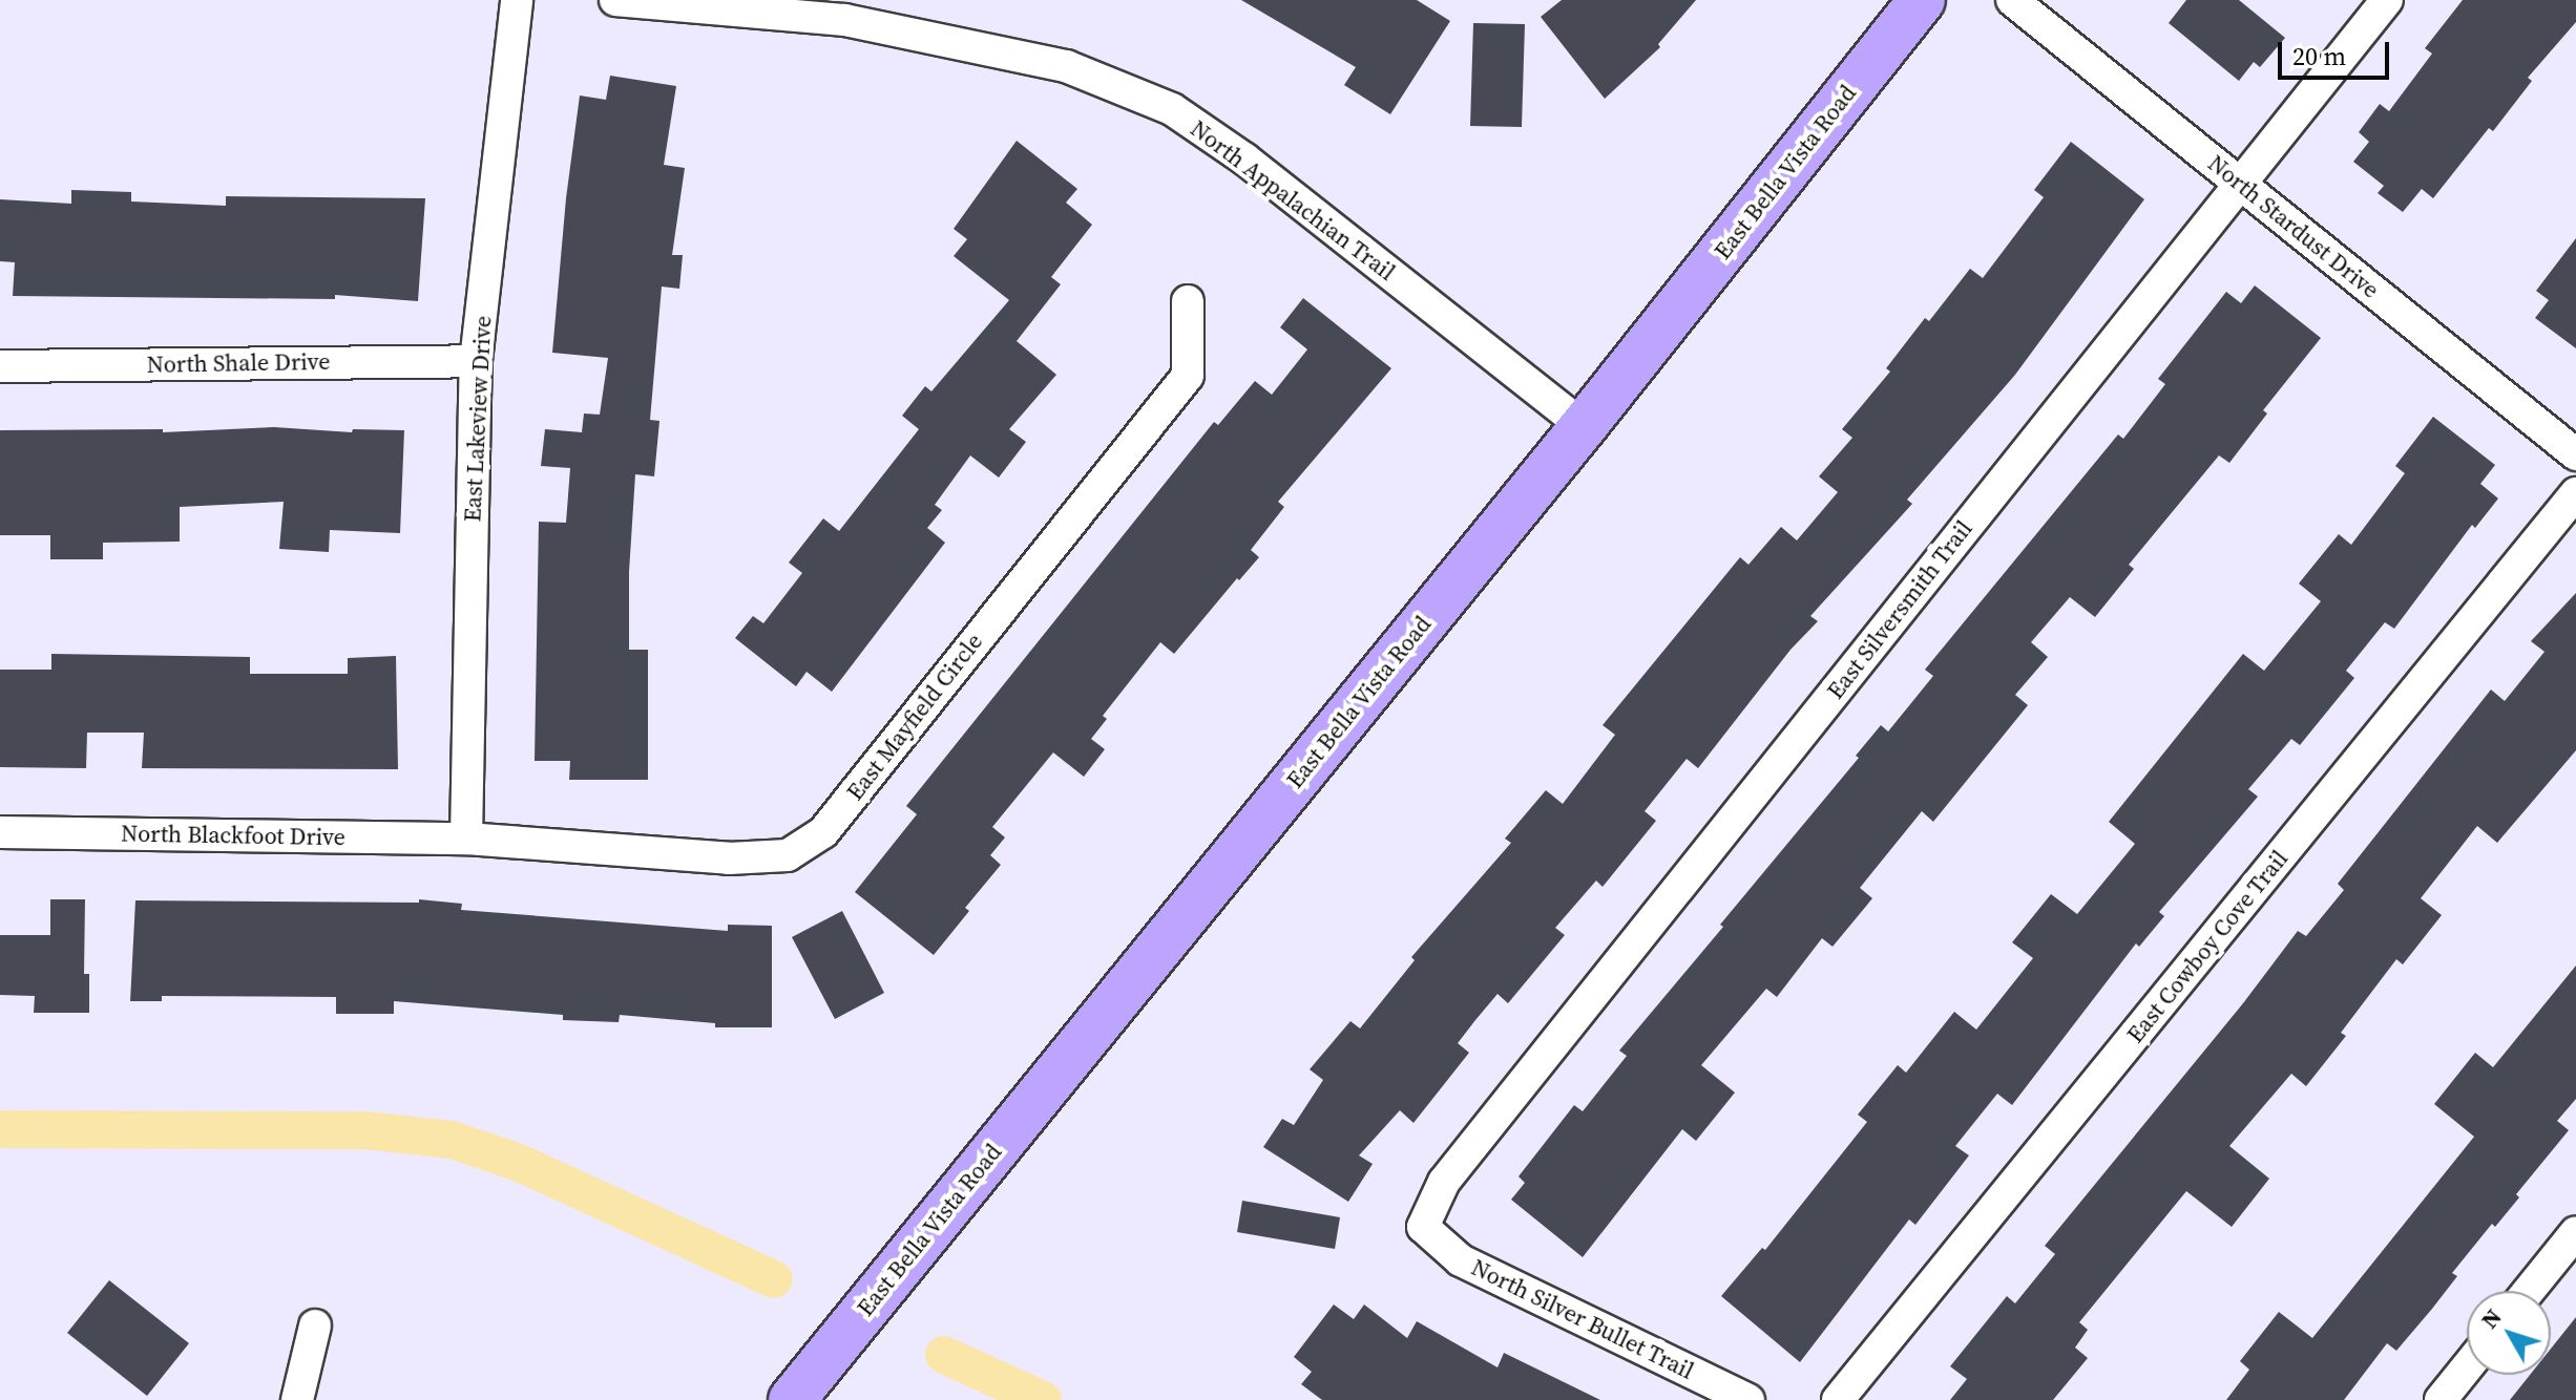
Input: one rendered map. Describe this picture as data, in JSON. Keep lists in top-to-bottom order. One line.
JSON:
{"streets":{"street":["East Bella Vista Road","North Appalachian Trail","North Stardust Drive","North Shale Drive","East Lakeview Drive","East Silversmith Trail","East Mayfield Circle","North Blackfoot Drive","East Cowboy Cove Trail","North Silver Bullet Trail"]},"crossings":[["East Bella Vista Road","North Appalachian Trail"],["North Stardust Drive","East Silversmith Trail"],["North Shale Drive","East Lakeview Drive"],["East Lakeview Drive","East Mayfield Circle"],["East Lakeview Drive","North Blackfoot Drive"],["East Silversmith Trail","North Silver Bullet Trail"],["East Mayfield Circle","North Blackfoot Drive"]],"scale_bar":"20 m","north":"top left"}
